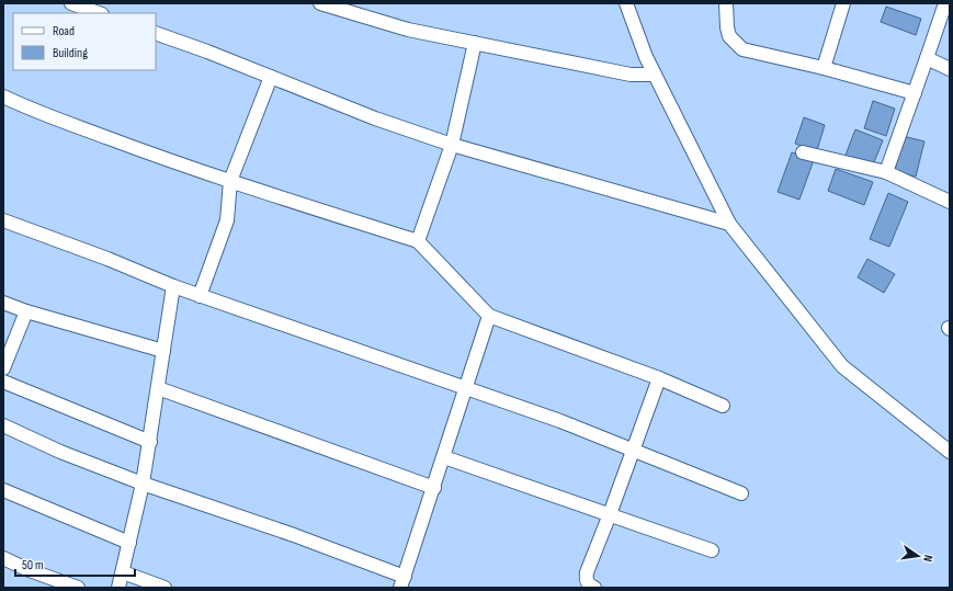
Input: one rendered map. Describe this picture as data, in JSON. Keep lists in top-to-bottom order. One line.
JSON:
{"legend":["Road","Building"],"scale_bar":"50 m","north":"right"}
